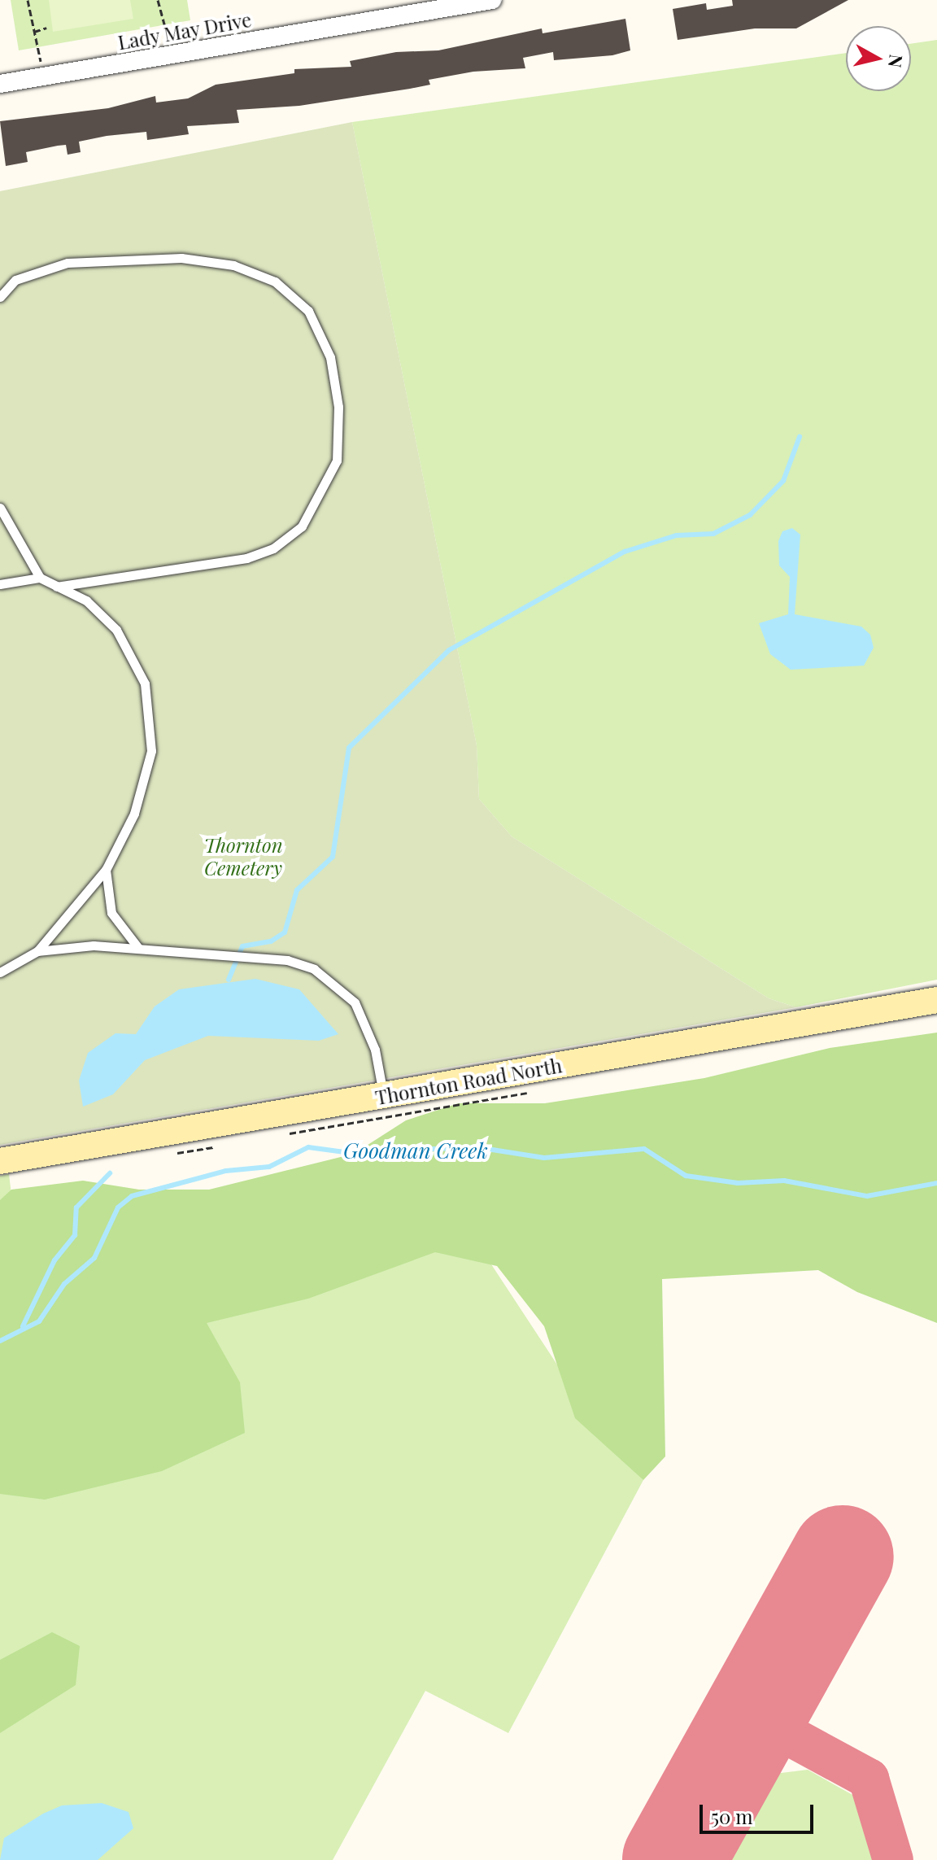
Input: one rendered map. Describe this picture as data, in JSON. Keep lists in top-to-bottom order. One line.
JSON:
{"streets":{"main road":["Thornton Road North"],"street":["Lady May Drive"]},"water":["Goodman Creek"],"parks":["Thornton Cemetery"],"scale_bar":"50 m","north":"right"}
